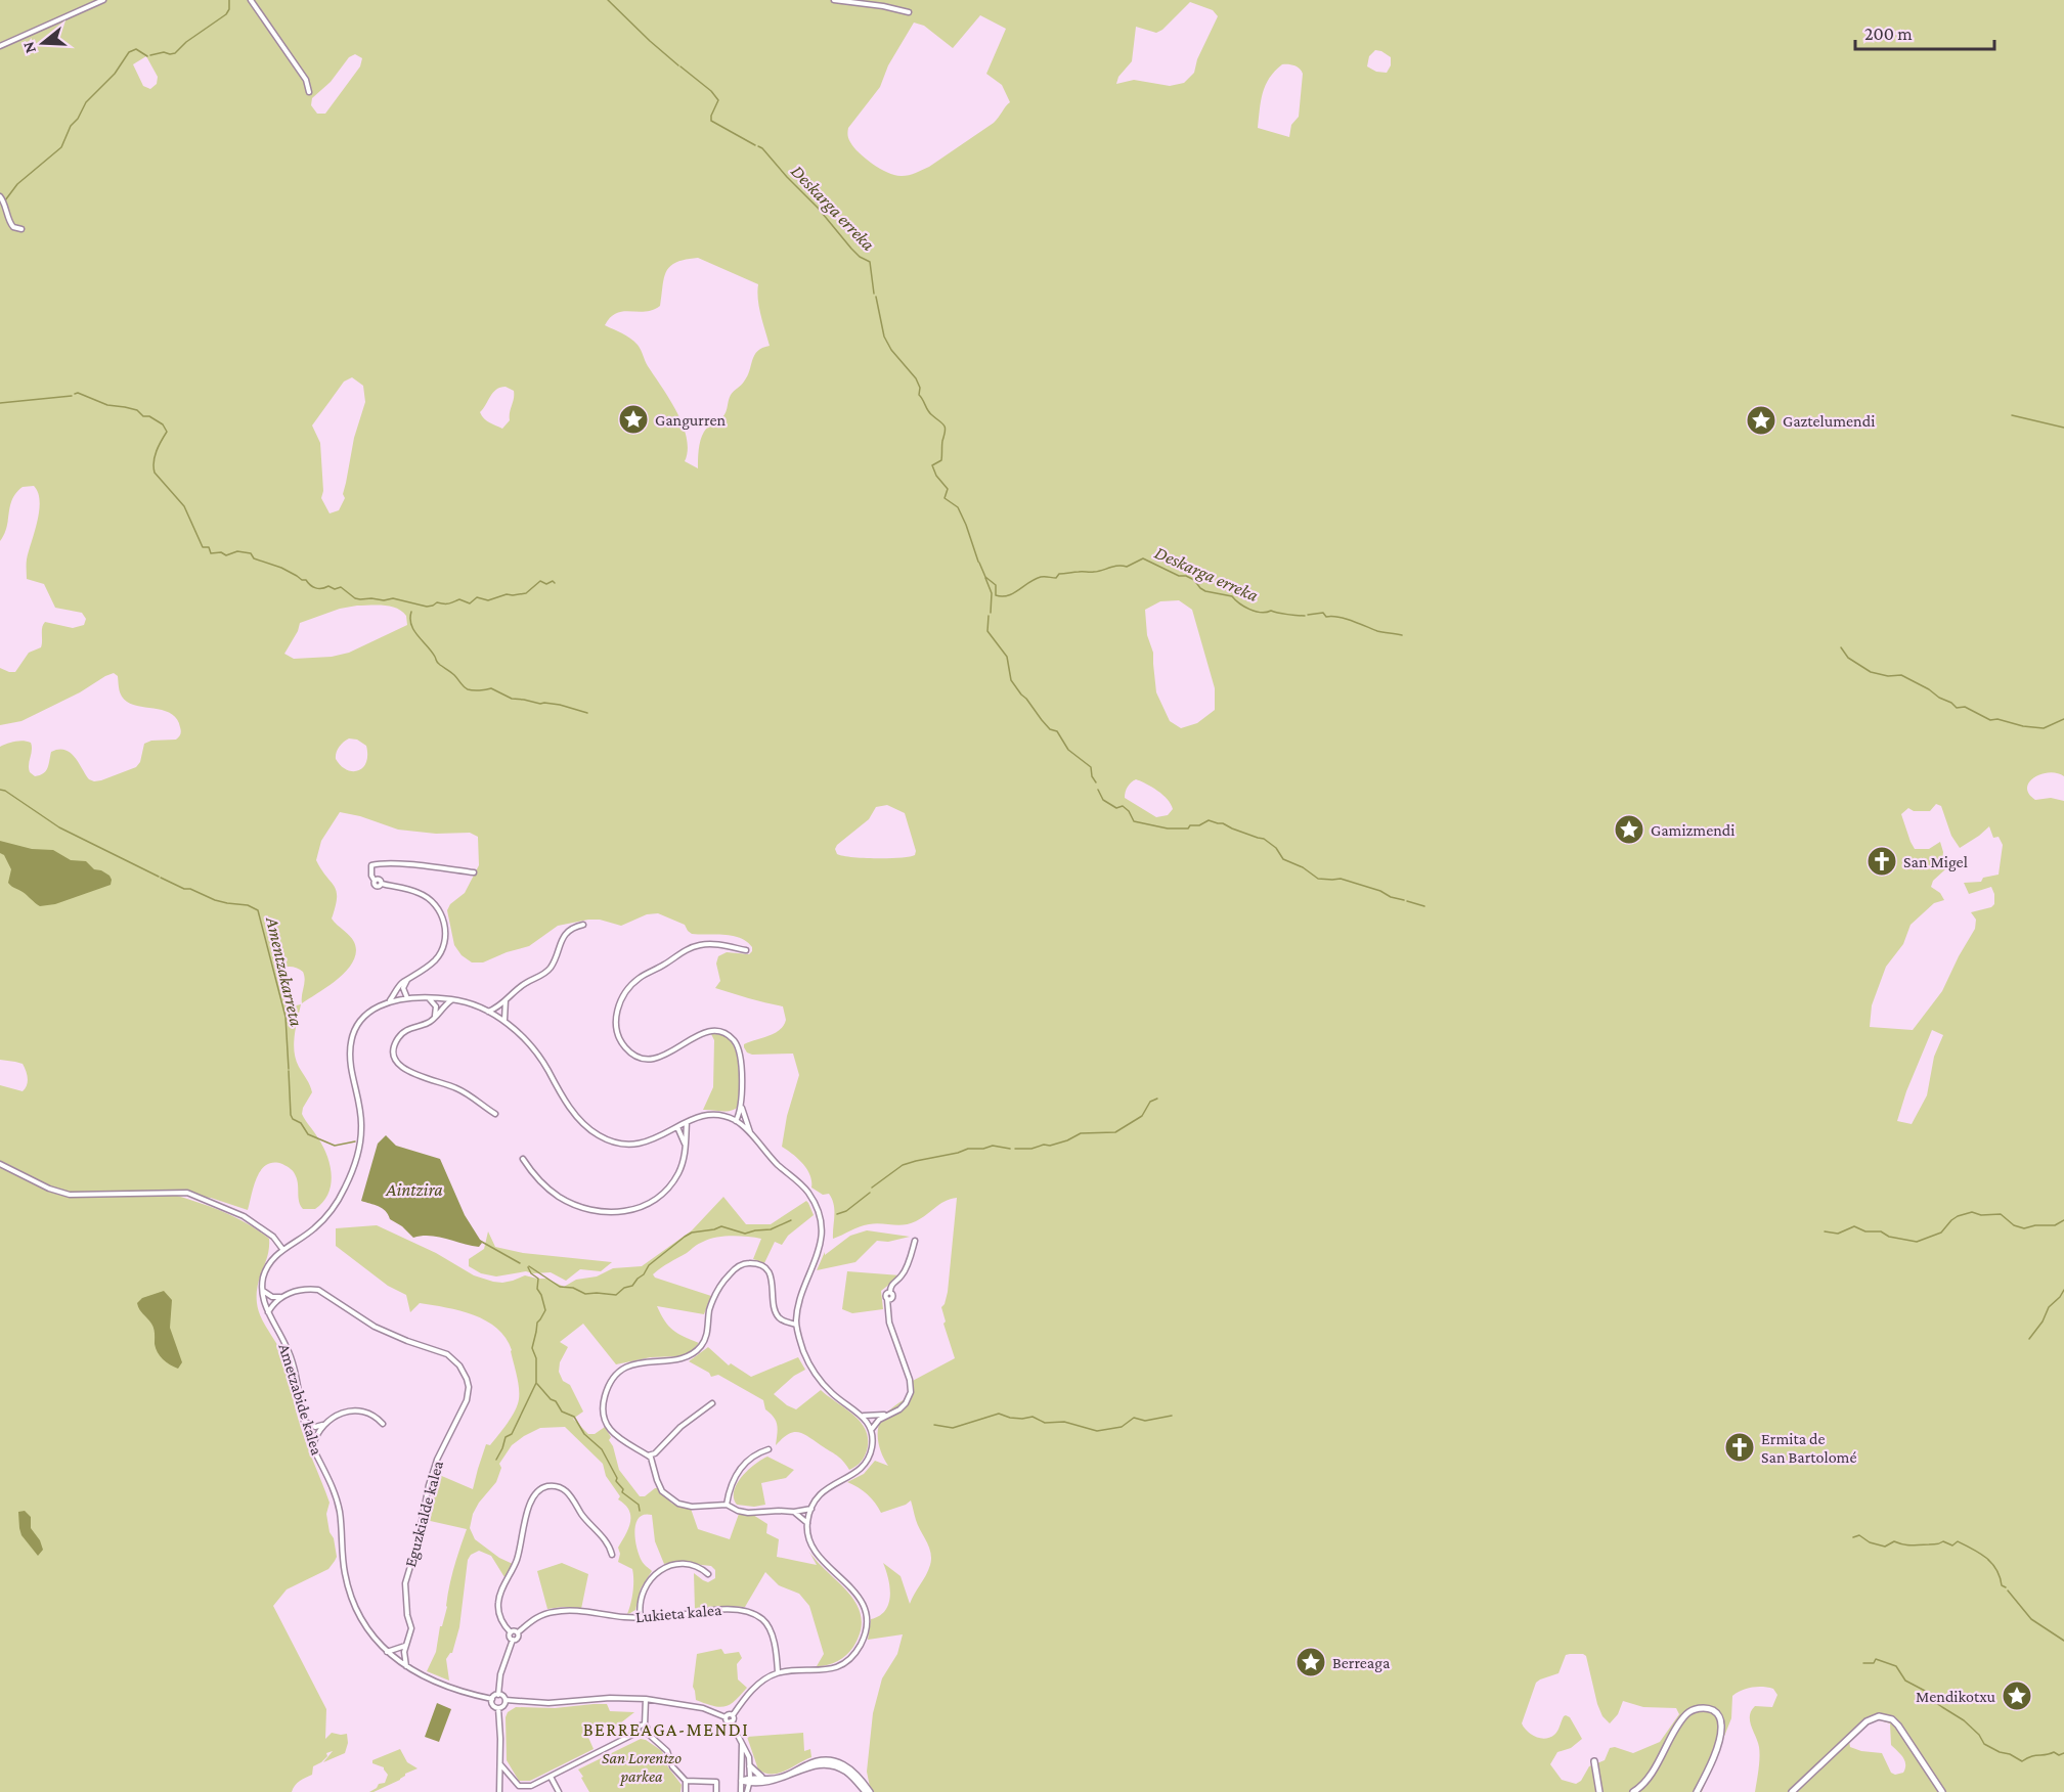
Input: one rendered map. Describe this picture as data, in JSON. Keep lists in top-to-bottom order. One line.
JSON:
{"streets":{"street":["Ametzabide kalea","Eguzkialde kalea","Lukieta kalea"]},"crossings":[["Ametzabide kalea","Eguzkialde kalea"]],"districts":["BERREAGA-MENDI"],"water":["Deskarga erreka","Amentzakarreta","Aintzira"],"parks":["San Lorentzo parkea"],"places":{"place":["Gangurren","Gaztelumendi","Gamizmendi","Berreaga","Mendikotxu"],"church":["San Migel","Ermita de San Bartolomé"]},"scale_bar":"200 m","north":"left"}
